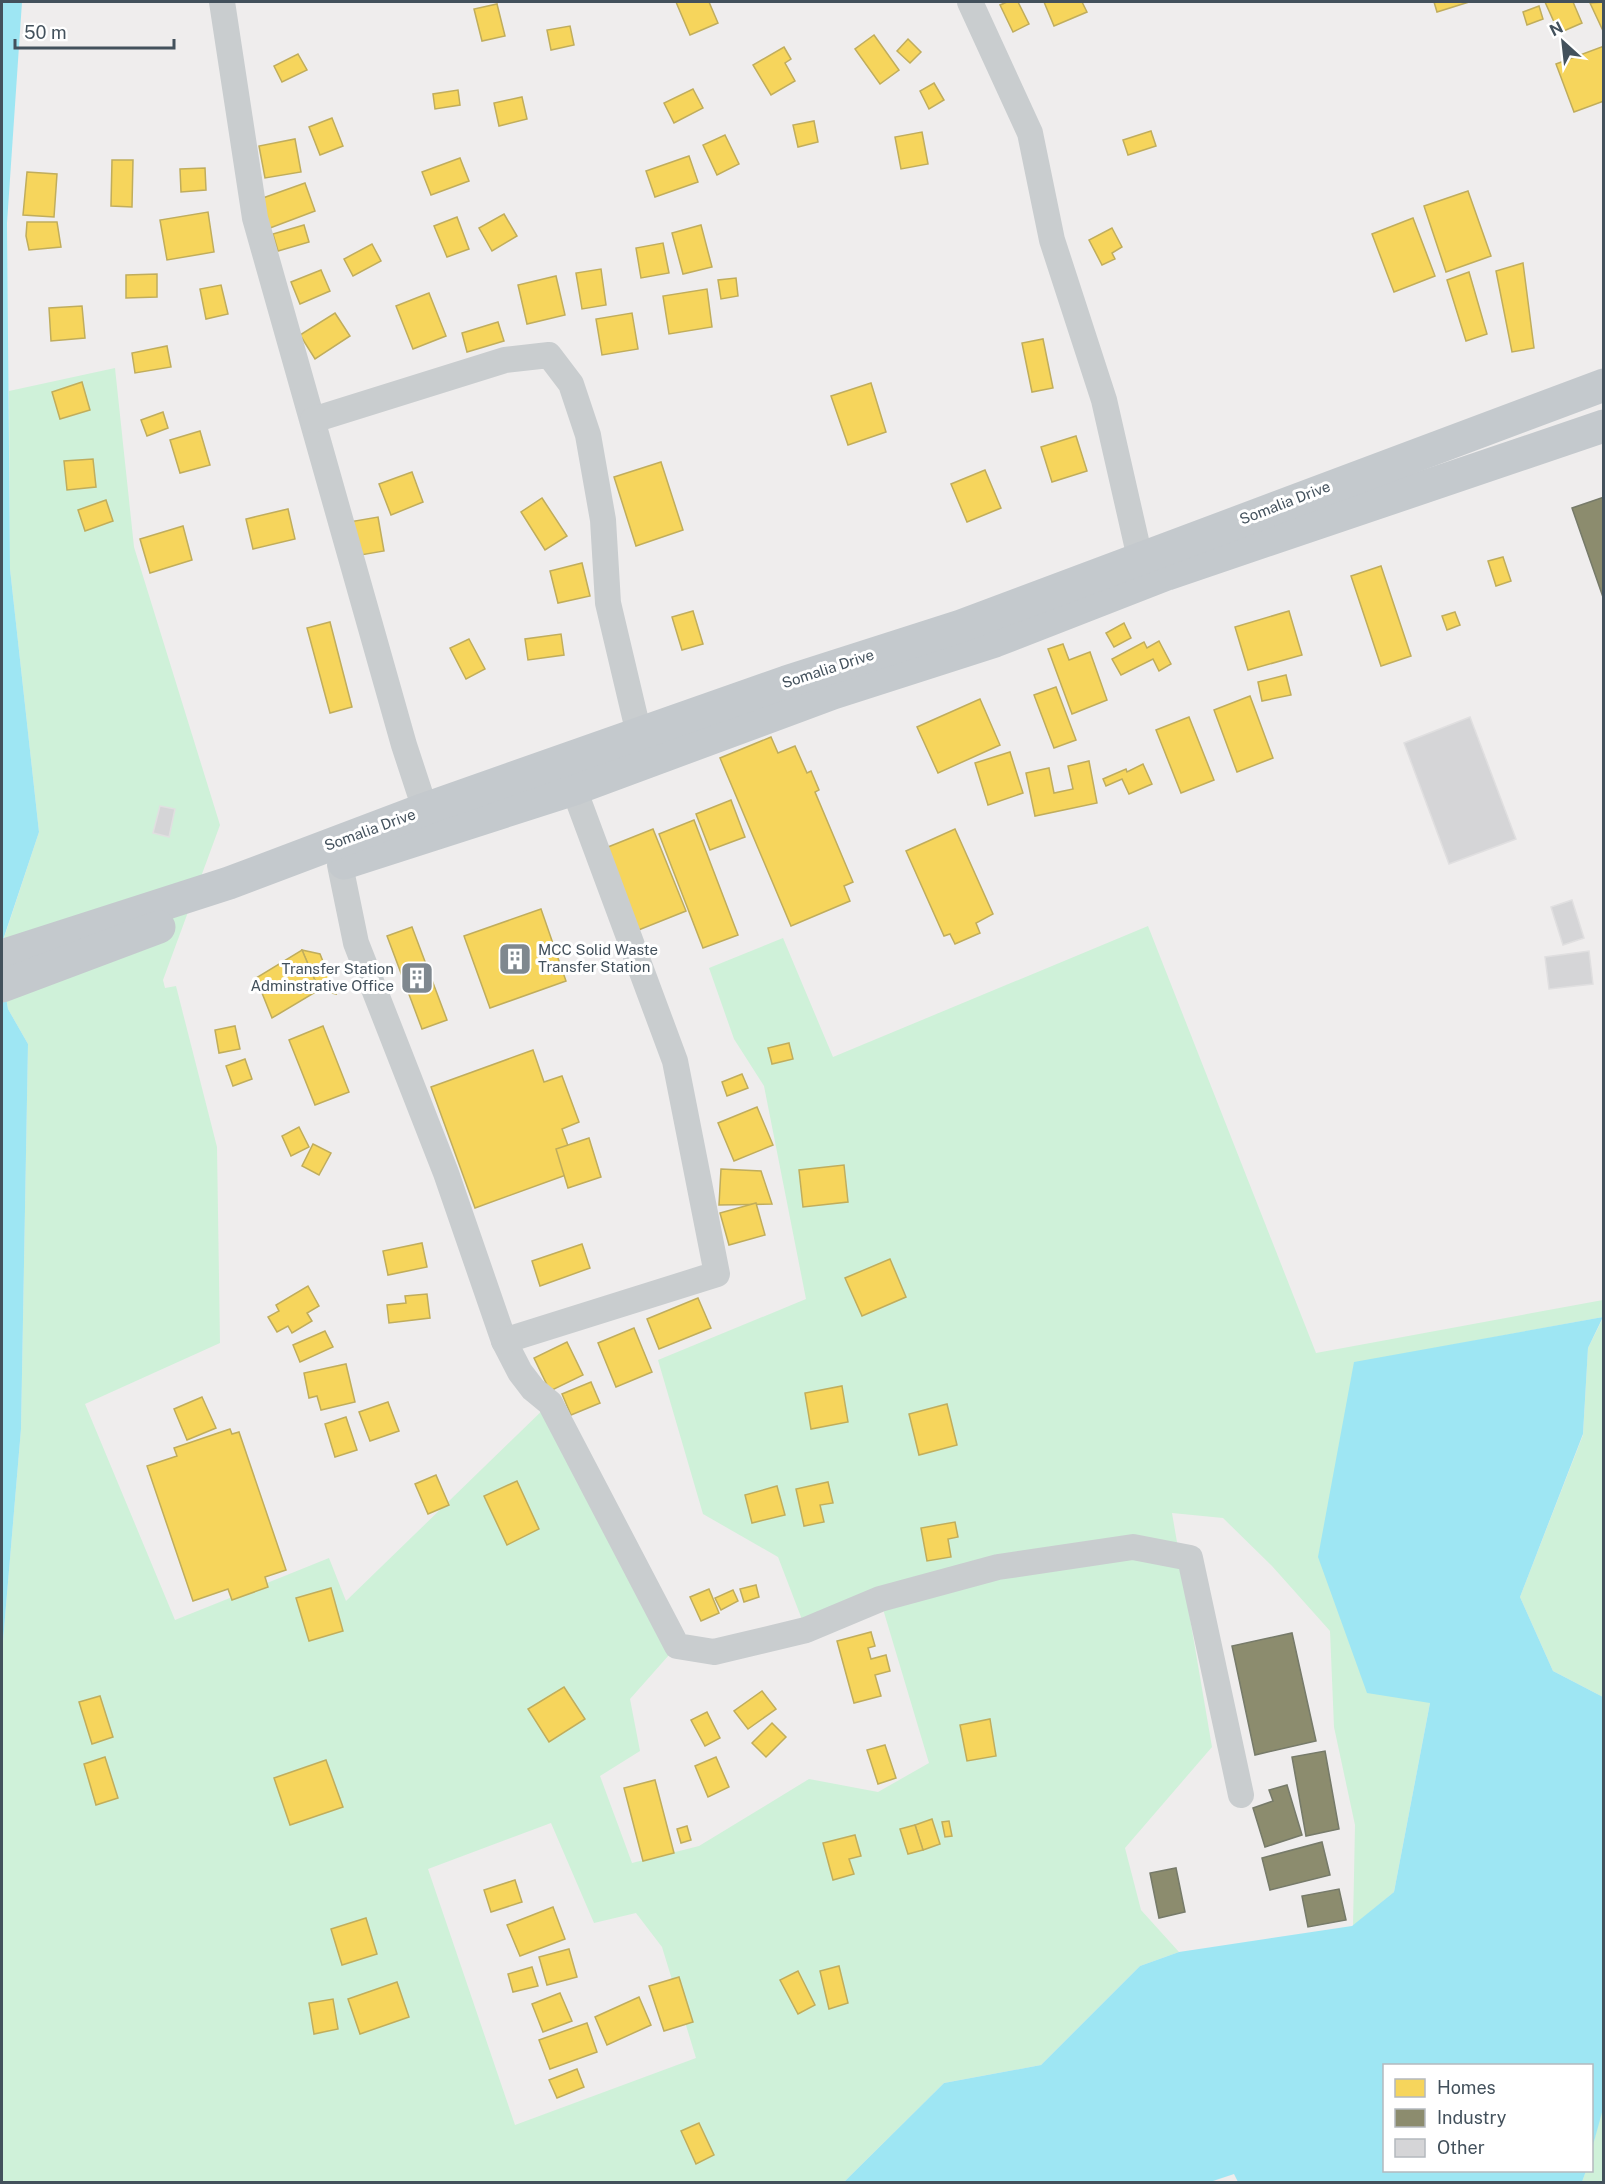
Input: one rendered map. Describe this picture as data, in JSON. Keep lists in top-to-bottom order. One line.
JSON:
{"streets":{"main road":["Somalia Drive"]},"places":{"building":["MCC Solid Waste Transfer Station","Transfer Station Adminstrative Office"]},"legend":["Homes","Industry","Other"],"scale_bar":"50 m","north":"top left"}
